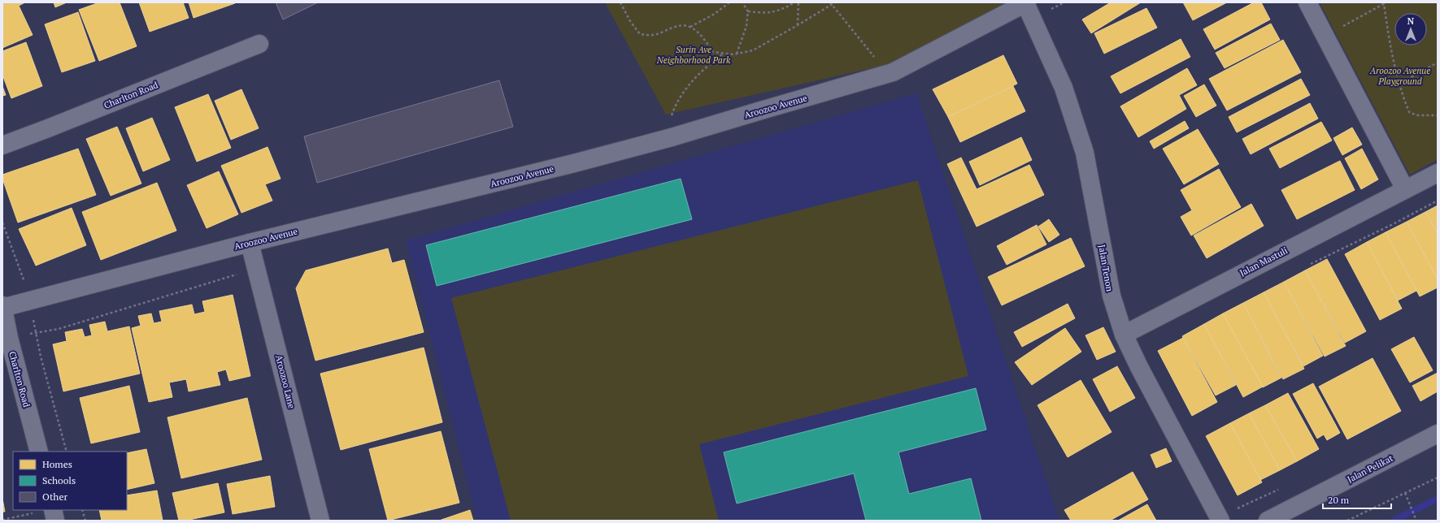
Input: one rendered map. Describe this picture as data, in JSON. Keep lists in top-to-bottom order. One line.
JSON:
{"streets":{"street":["Charlton Road","Aroozoo Avenue","Jalan Mastuli","Jalan Tenon","Aroozoo Lane","Jalan Pelikat"]},"crossings":[["Charlton Road","Aroozoo Avenue"],["Aroozoo Avenue","Jalan Tenon"],["Aroozoo Avenue","Aroozoo Lane"],["Jalan Mastuli","Jalan Tenon"]],"parks":["Surin Ave Neighborhood Park","Aroozoo Avenue Playground"],"legend":["Homes","Schools","Other"],"scale_bar":"20 m","north":"top"}
